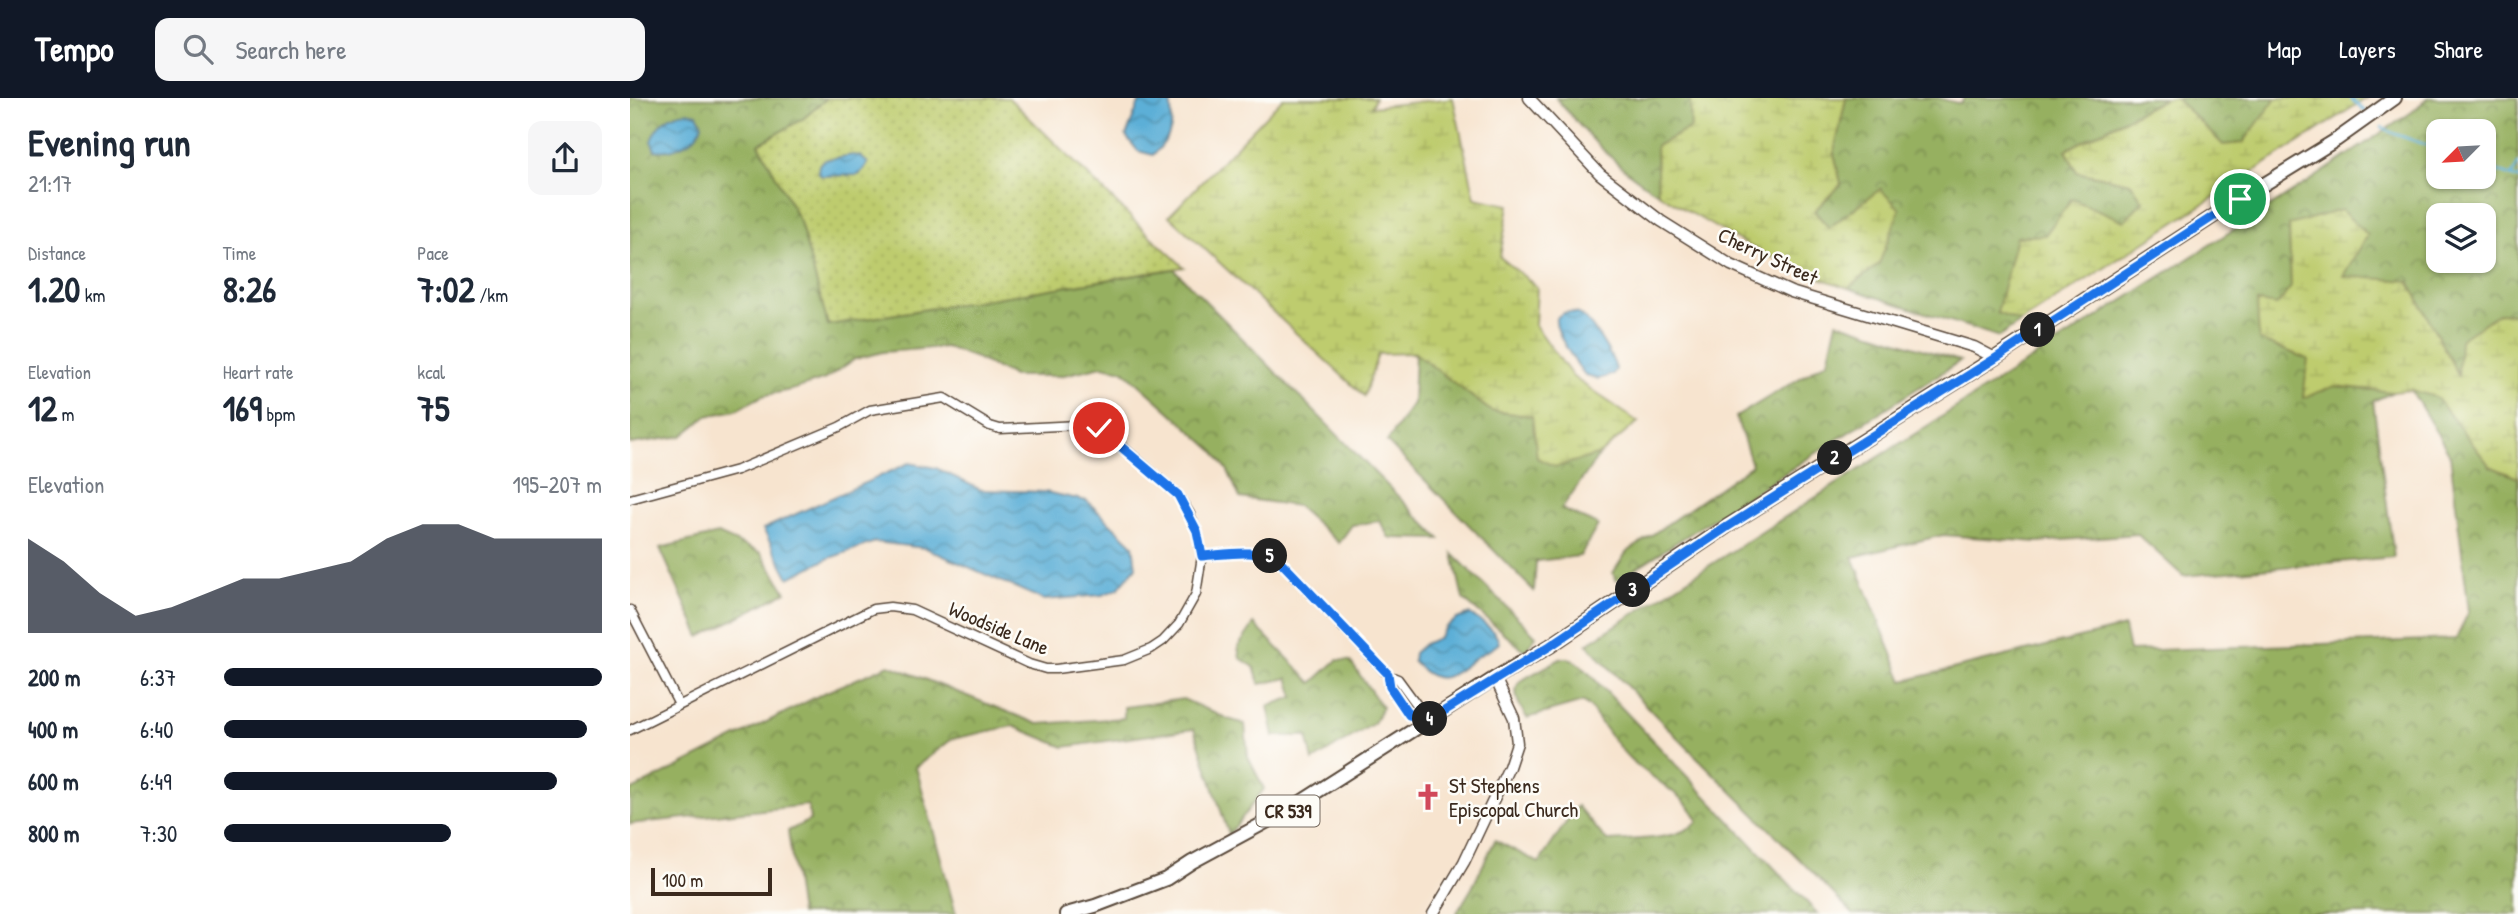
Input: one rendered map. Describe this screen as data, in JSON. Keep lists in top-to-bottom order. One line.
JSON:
{"streets":{"main road":["CR 539"],"street":["Cherry Street","Woodside Lane"]},"crossings":[["Cherry Street","CR 539"]],"places":{"church":["St Stephens Episcopal Church"]},"scale_bar":"100 m","north":"bottom left","page":{"header":"Tempo","search":"Search here","nav":["Map","Layers","Share"],"heading":["Evening run","21:17"],"stats":[["Distance","1.20 km"],["Time","8:26"],["Pace","7:02 /km"],["Elevation","12 m"],["Heart rate","169 bpm"],["kcal","75"]],"pins":["1","2","5","3","4"],"chart":["Elevation","195–207 m"],"list":[{"name":"200 m","note":"6:37"},{"name":"400 m","note":"6:40"},{"name":"600 m","note":"6:49"},{"name":"800 m","note":"7:30"}],"scale":"100 m"}}
